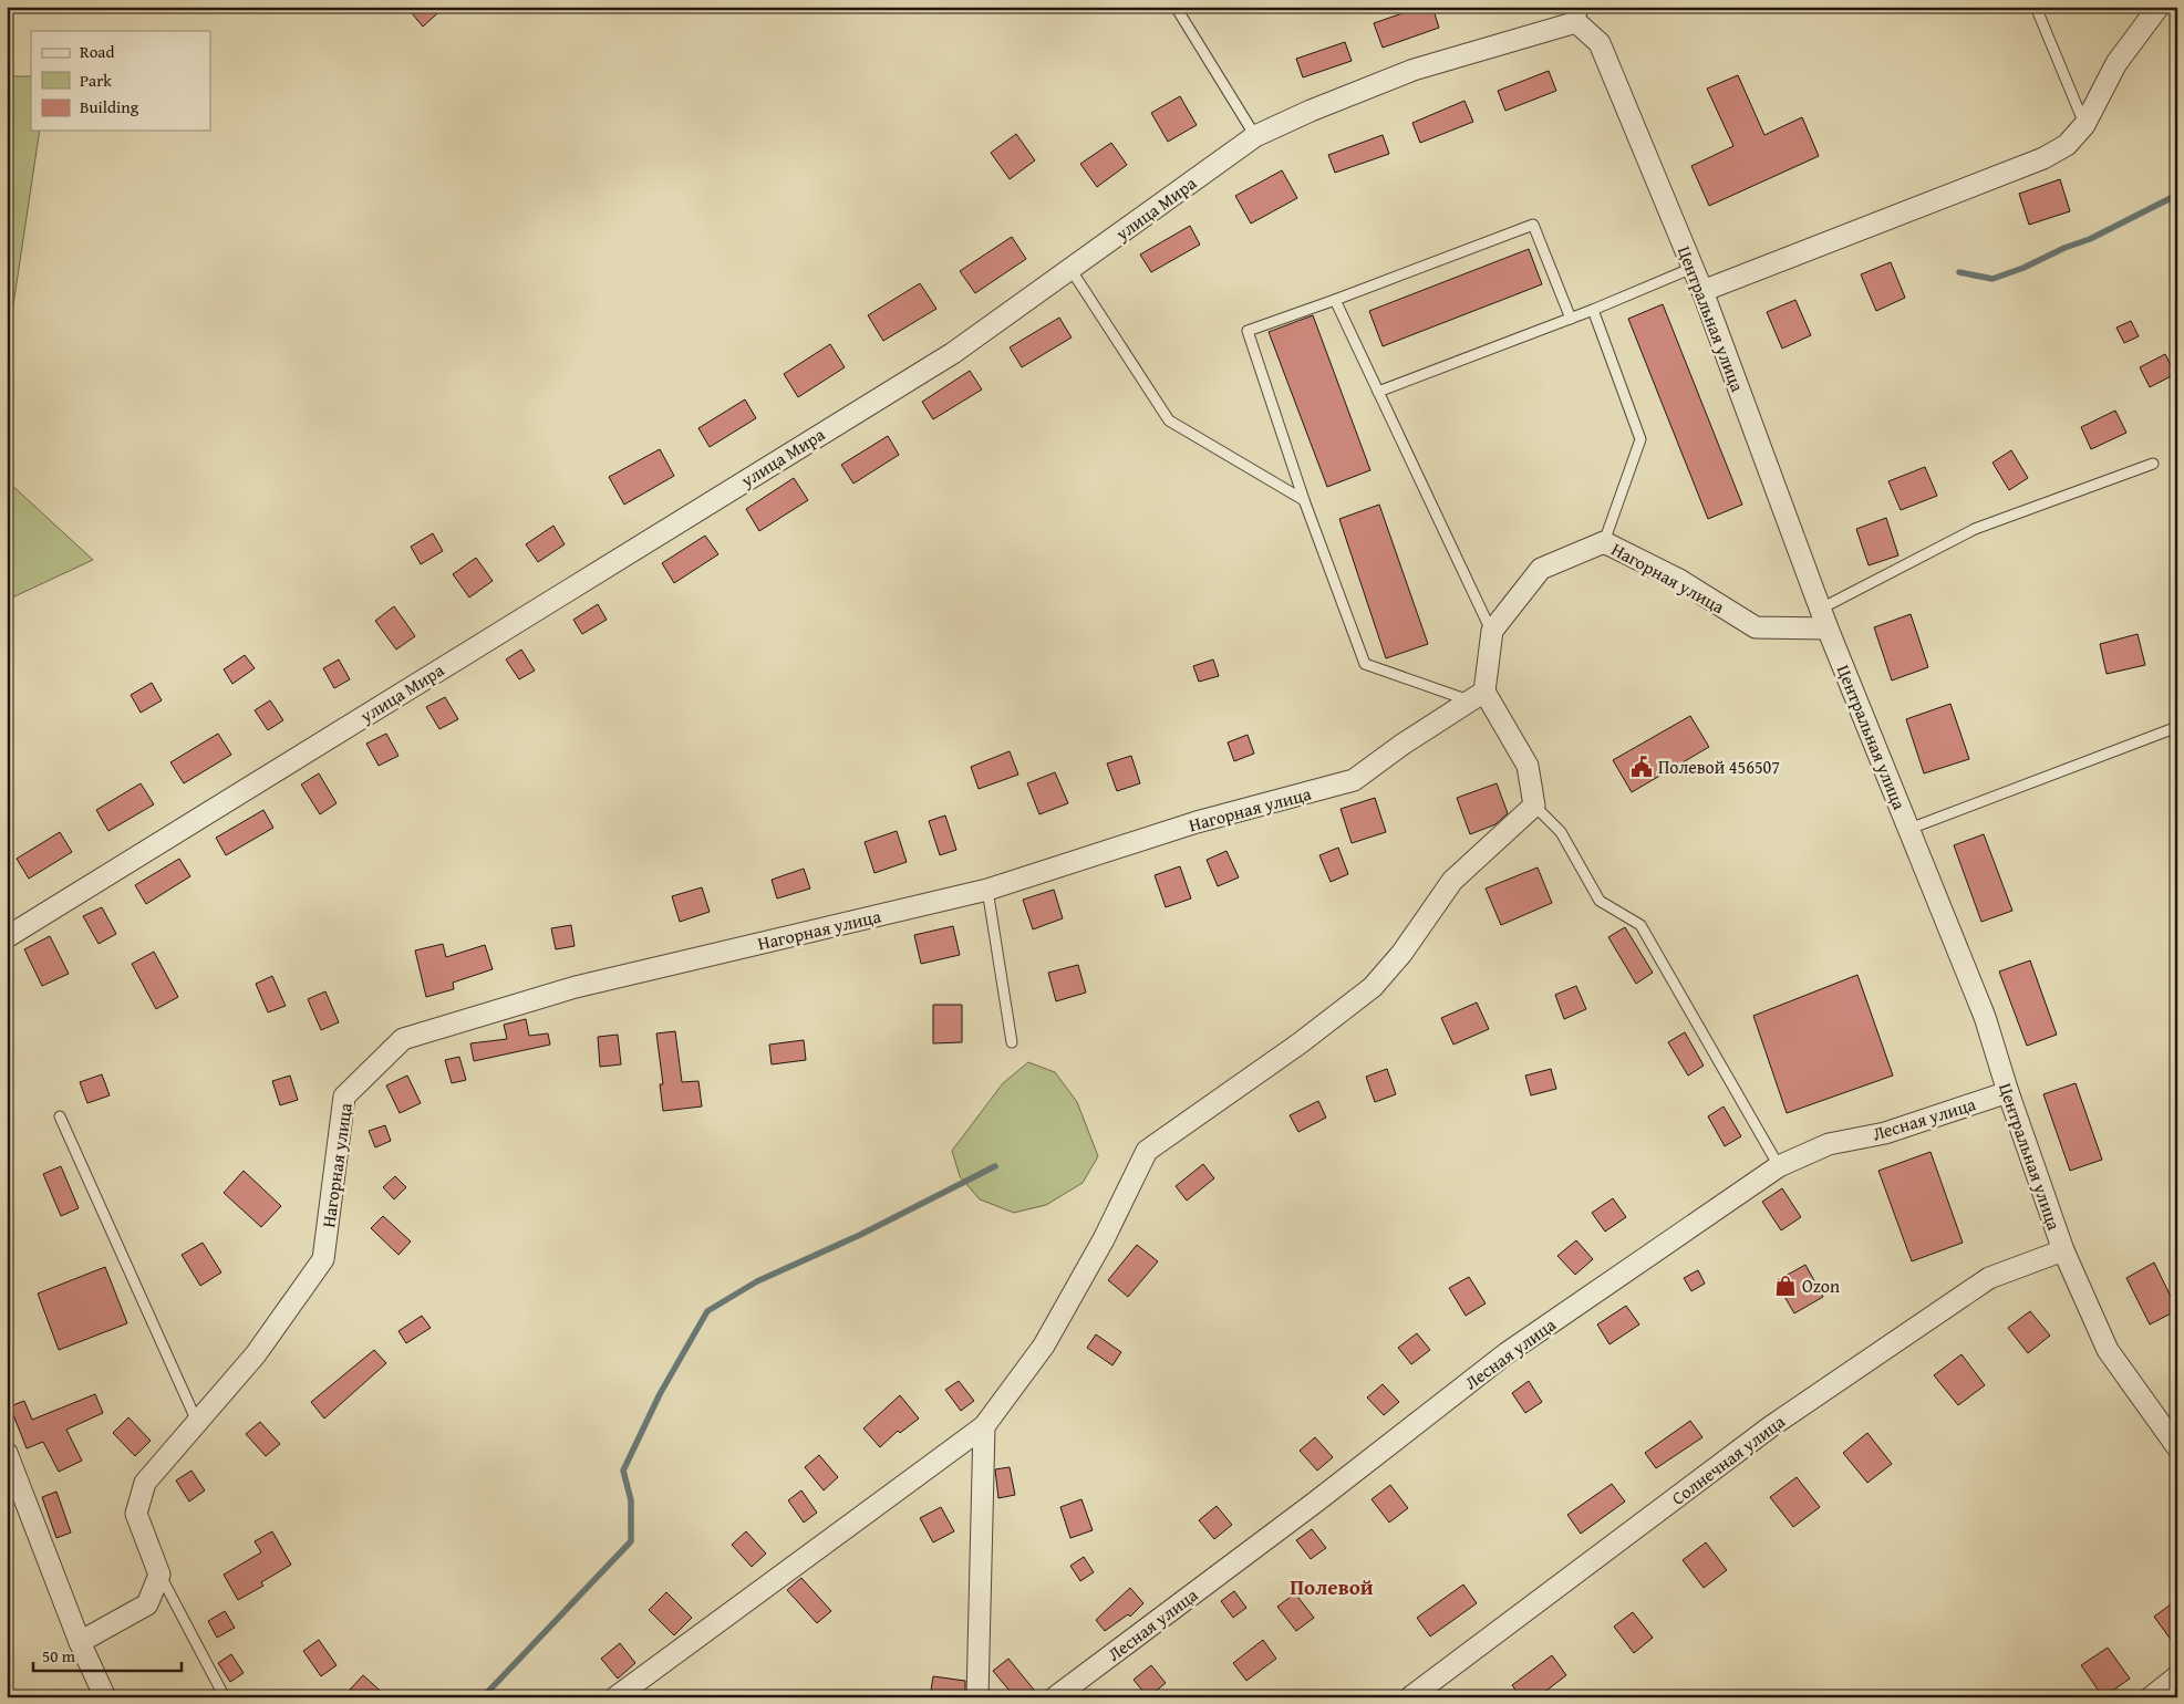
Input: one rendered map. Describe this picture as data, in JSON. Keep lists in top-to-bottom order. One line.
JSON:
{"streets":{"street":["улица Мира","Центральная улица","Нагорная улица","Лесная улица","Солнечная улица"]},"crossings":[["улица Мира","Центральная улица"],["Центральная улица","Нагорная улица"],["Центральная улица","Лесная улица"],["Центральная улица","Солнечная улица"]],"districts":["Полевой"],"places":{"public building":["Полевой 456507"],"shop":["Ozon"]},"legend":["Road","Park","Building"],"scale_bar":"50 m"}
